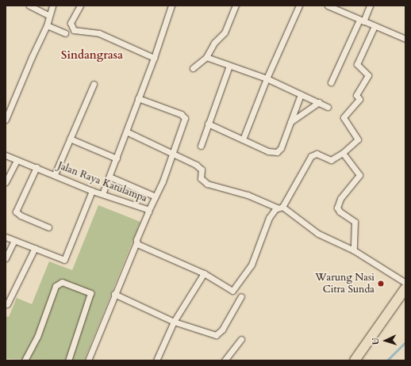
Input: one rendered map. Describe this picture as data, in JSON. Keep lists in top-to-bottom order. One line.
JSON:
{"streets":{"street":["Jalan Raya Katulampa"]},"districts":["Sindangrasa"],"places":["Warung Nasi Citra Sunda"],"north":"left"}
